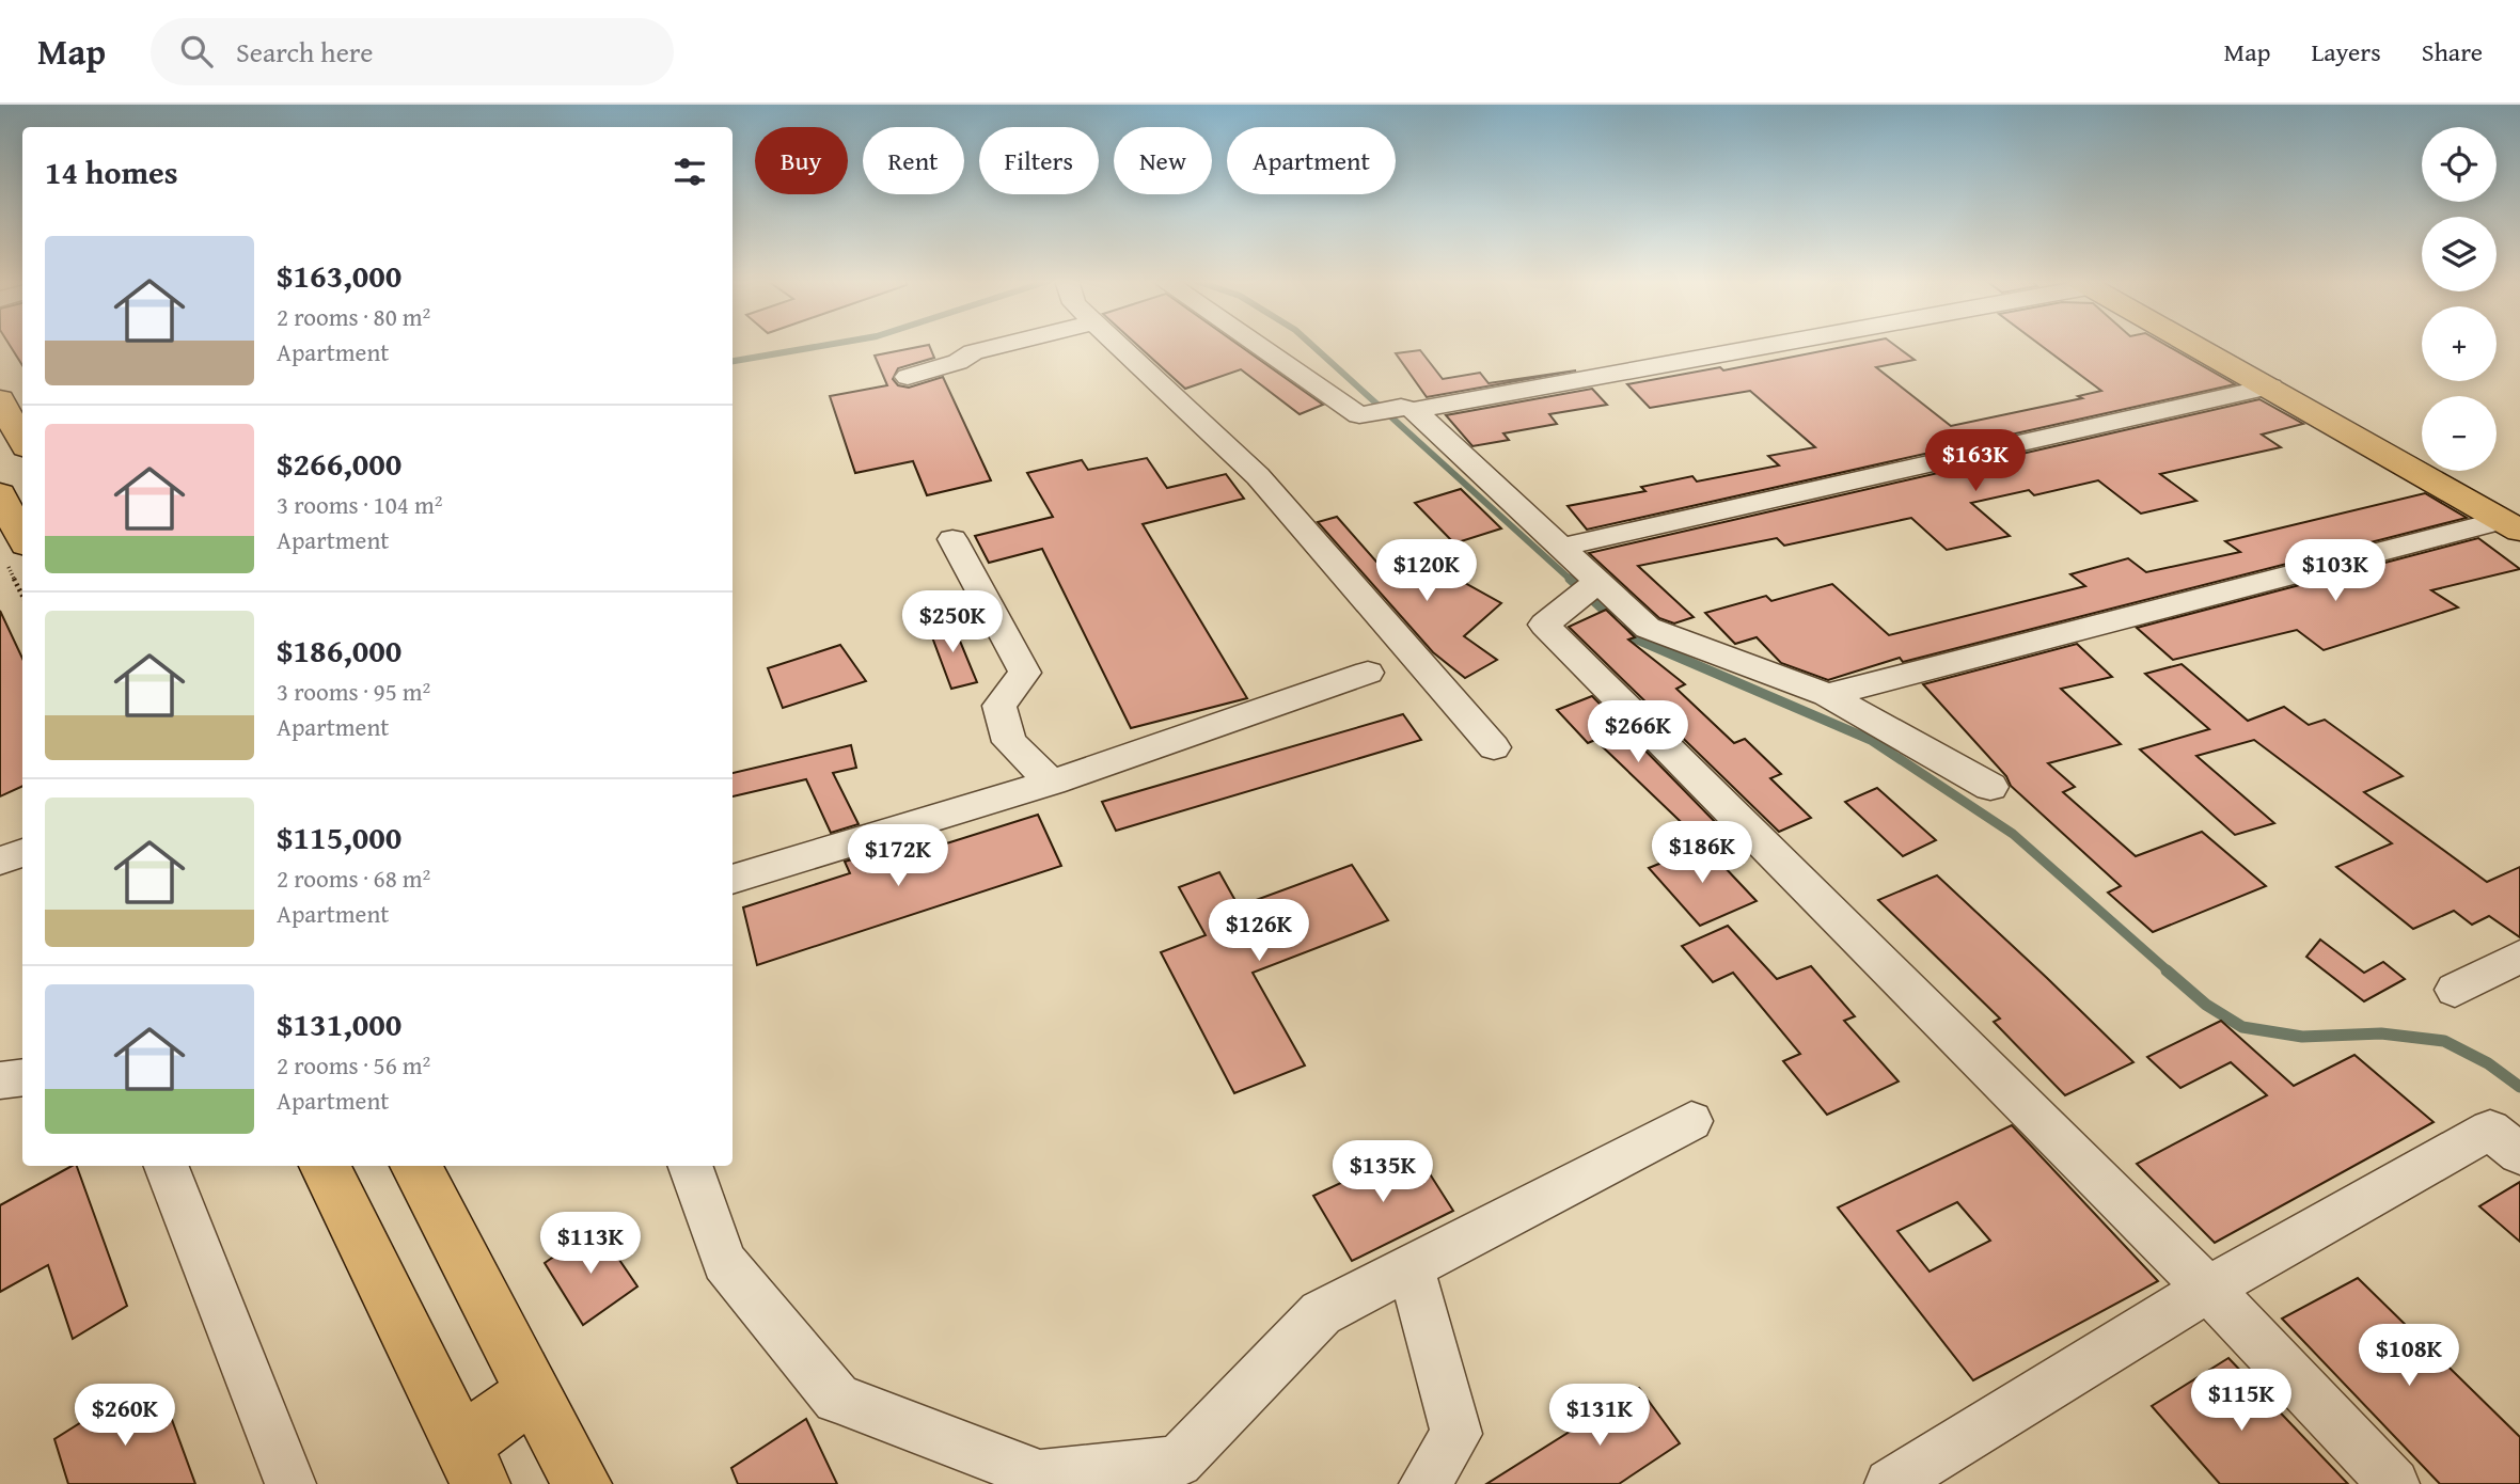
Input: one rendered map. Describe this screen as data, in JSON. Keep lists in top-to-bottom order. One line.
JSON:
{"page":{"header":"Map","search":"Search here","nav":["Map","Layers","Share"],"map_buttons":["+","−"],"chip":["Buy","Rent","Filters","New","Apartment"],"heading":"14 homes","list":[{"name":"$163,000","note":"2 rooms · 80 m² · Apartment"},{"name":"$266,000","note":"3 rooms · 104 m² · Apartment"},{"name":"$186,000","note":"3 rooms · 95 m² · Apartment"},{"name":"$115,000","note":"2 rooms · 68 m² · Apartment"},{"name":"$131,000","note":"2 rooms · 56 m² · Apartment"}],"price":["$163K","$120K","$103K","$250K","$266K","$186K","$172K","$126K","$135K","$113K","$108K","$115K","$260K","$131K"]}}
